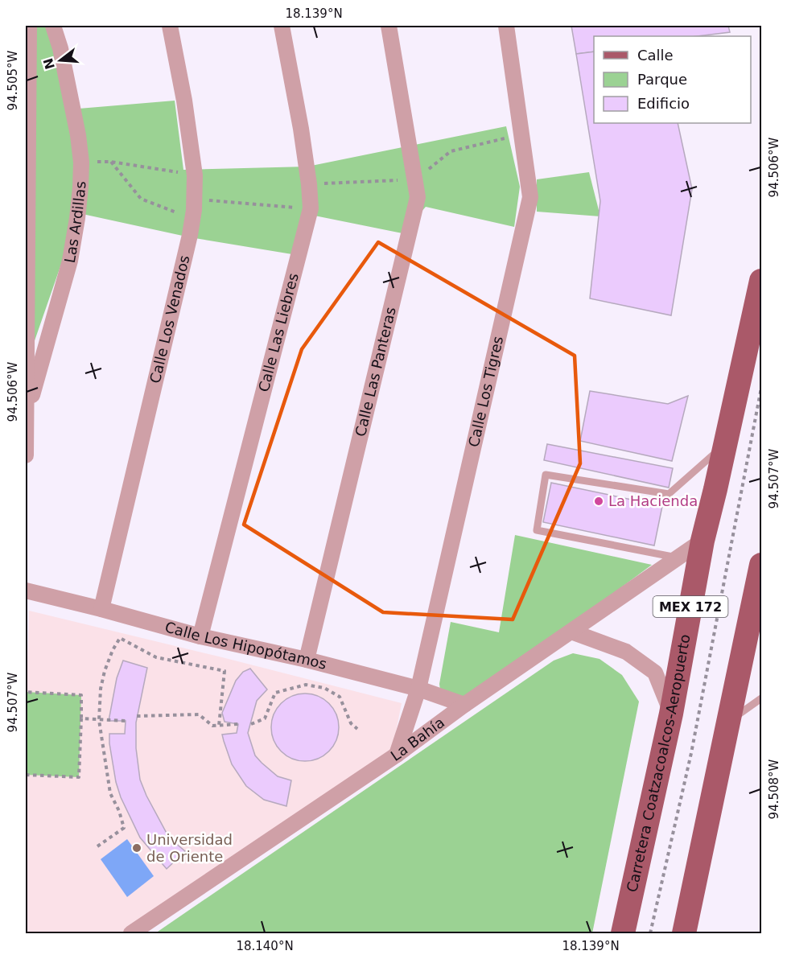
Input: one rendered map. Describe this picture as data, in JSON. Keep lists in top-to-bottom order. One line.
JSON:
{"streets":{"main road":["MEX 172","Carretera Coatzacoalcos-Aeropuerto"],"street":["Las Ardillas","Calle Los Venados","Calle Las Liebres","Calle Las Panteras","Calle Los Tigres","Calle Los Hipopótamos","La Bahía"]},"crossings":[["Calle Los Venados","Calle Los Hipopótamos"],["Calle Las Liebres","Calle Los Hipopótamos"],["Calle Las Panteras","Calle Los Hipopótamos"],["Calle Los Tigres","Calle Los Hipopótamos"],["Calle Los Tigres","La Bahía"],["Calle Los Hipopótamos","La Bahía"],["La Bahía","Carretera Coatzacoalcos-Aeropuerto"]],"places":["La Hacienda","Universidad de Oriente"],"legend":["Calle","Parque","Edificio"],"north":"left","coordinates":["18.139°N","94.505°W","94.506°W","94.507°W","94.508°W","18.140°N"]}
